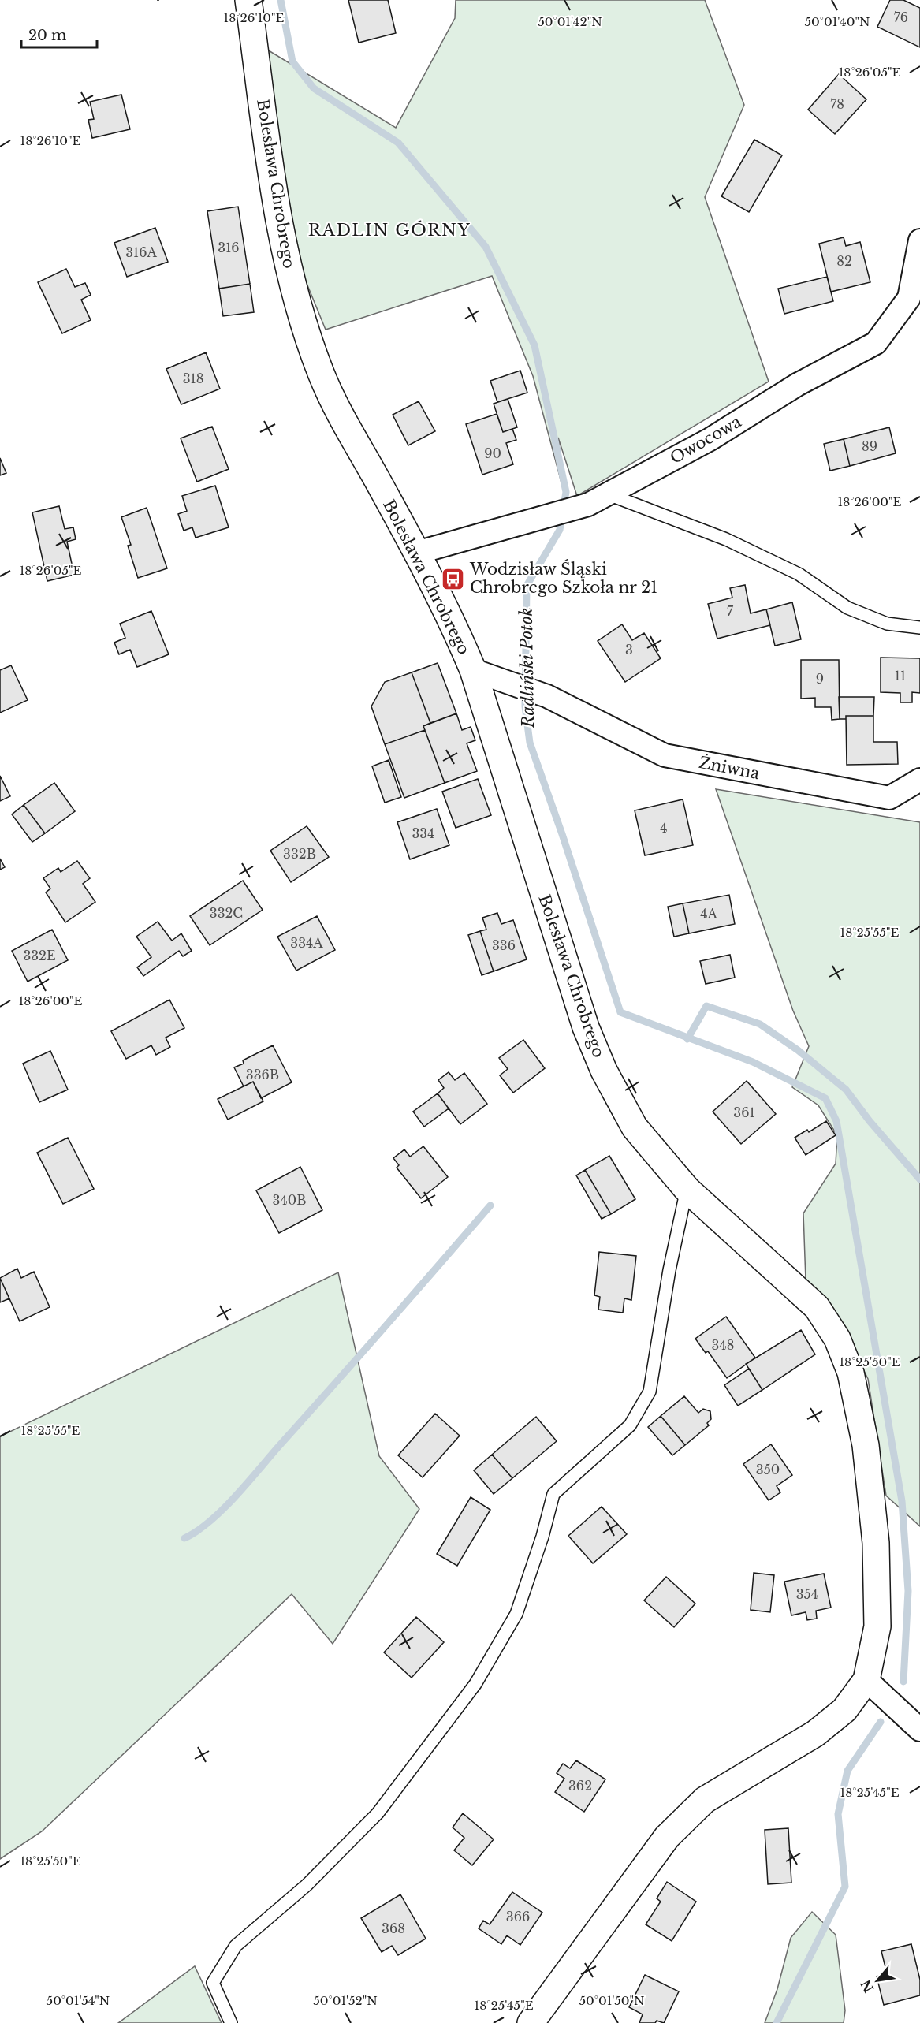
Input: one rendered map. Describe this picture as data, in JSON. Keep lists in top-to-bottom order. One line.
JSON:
{"streets":{"street":["Bolesława Chrobrego","Owocowa","Żniwna"]},"crossings":[["Bolesława Chrobrego","Owocowa"],["Bolesława Chrobrego","Żniwna"]],"districts":["RADLIN GÓRNY"],"water":["Radliński Potok"],"places":{"bus stop":["Wodzisław Śląski Chrobrego Szkoła nr 21"]},"house_numbers":["76","78","316","316A","82","318","89","90","7","3","11","9","4","334","332B","332C","4A","334A","336","332E","336B","361","340B","348","350","354","362","366","368"],"scale_bar":"20 m","north":"bottom left","coordinates":["18°26'10\"E","50°01'42\"N","50°01'40\"N","18°26'05\"E","18°26'00\"E","18°25'55\"E","18°25'50\"E","18°25'45\"E","50°01'54\"N","50°01'52\"N","50°01'50\"N"]}
